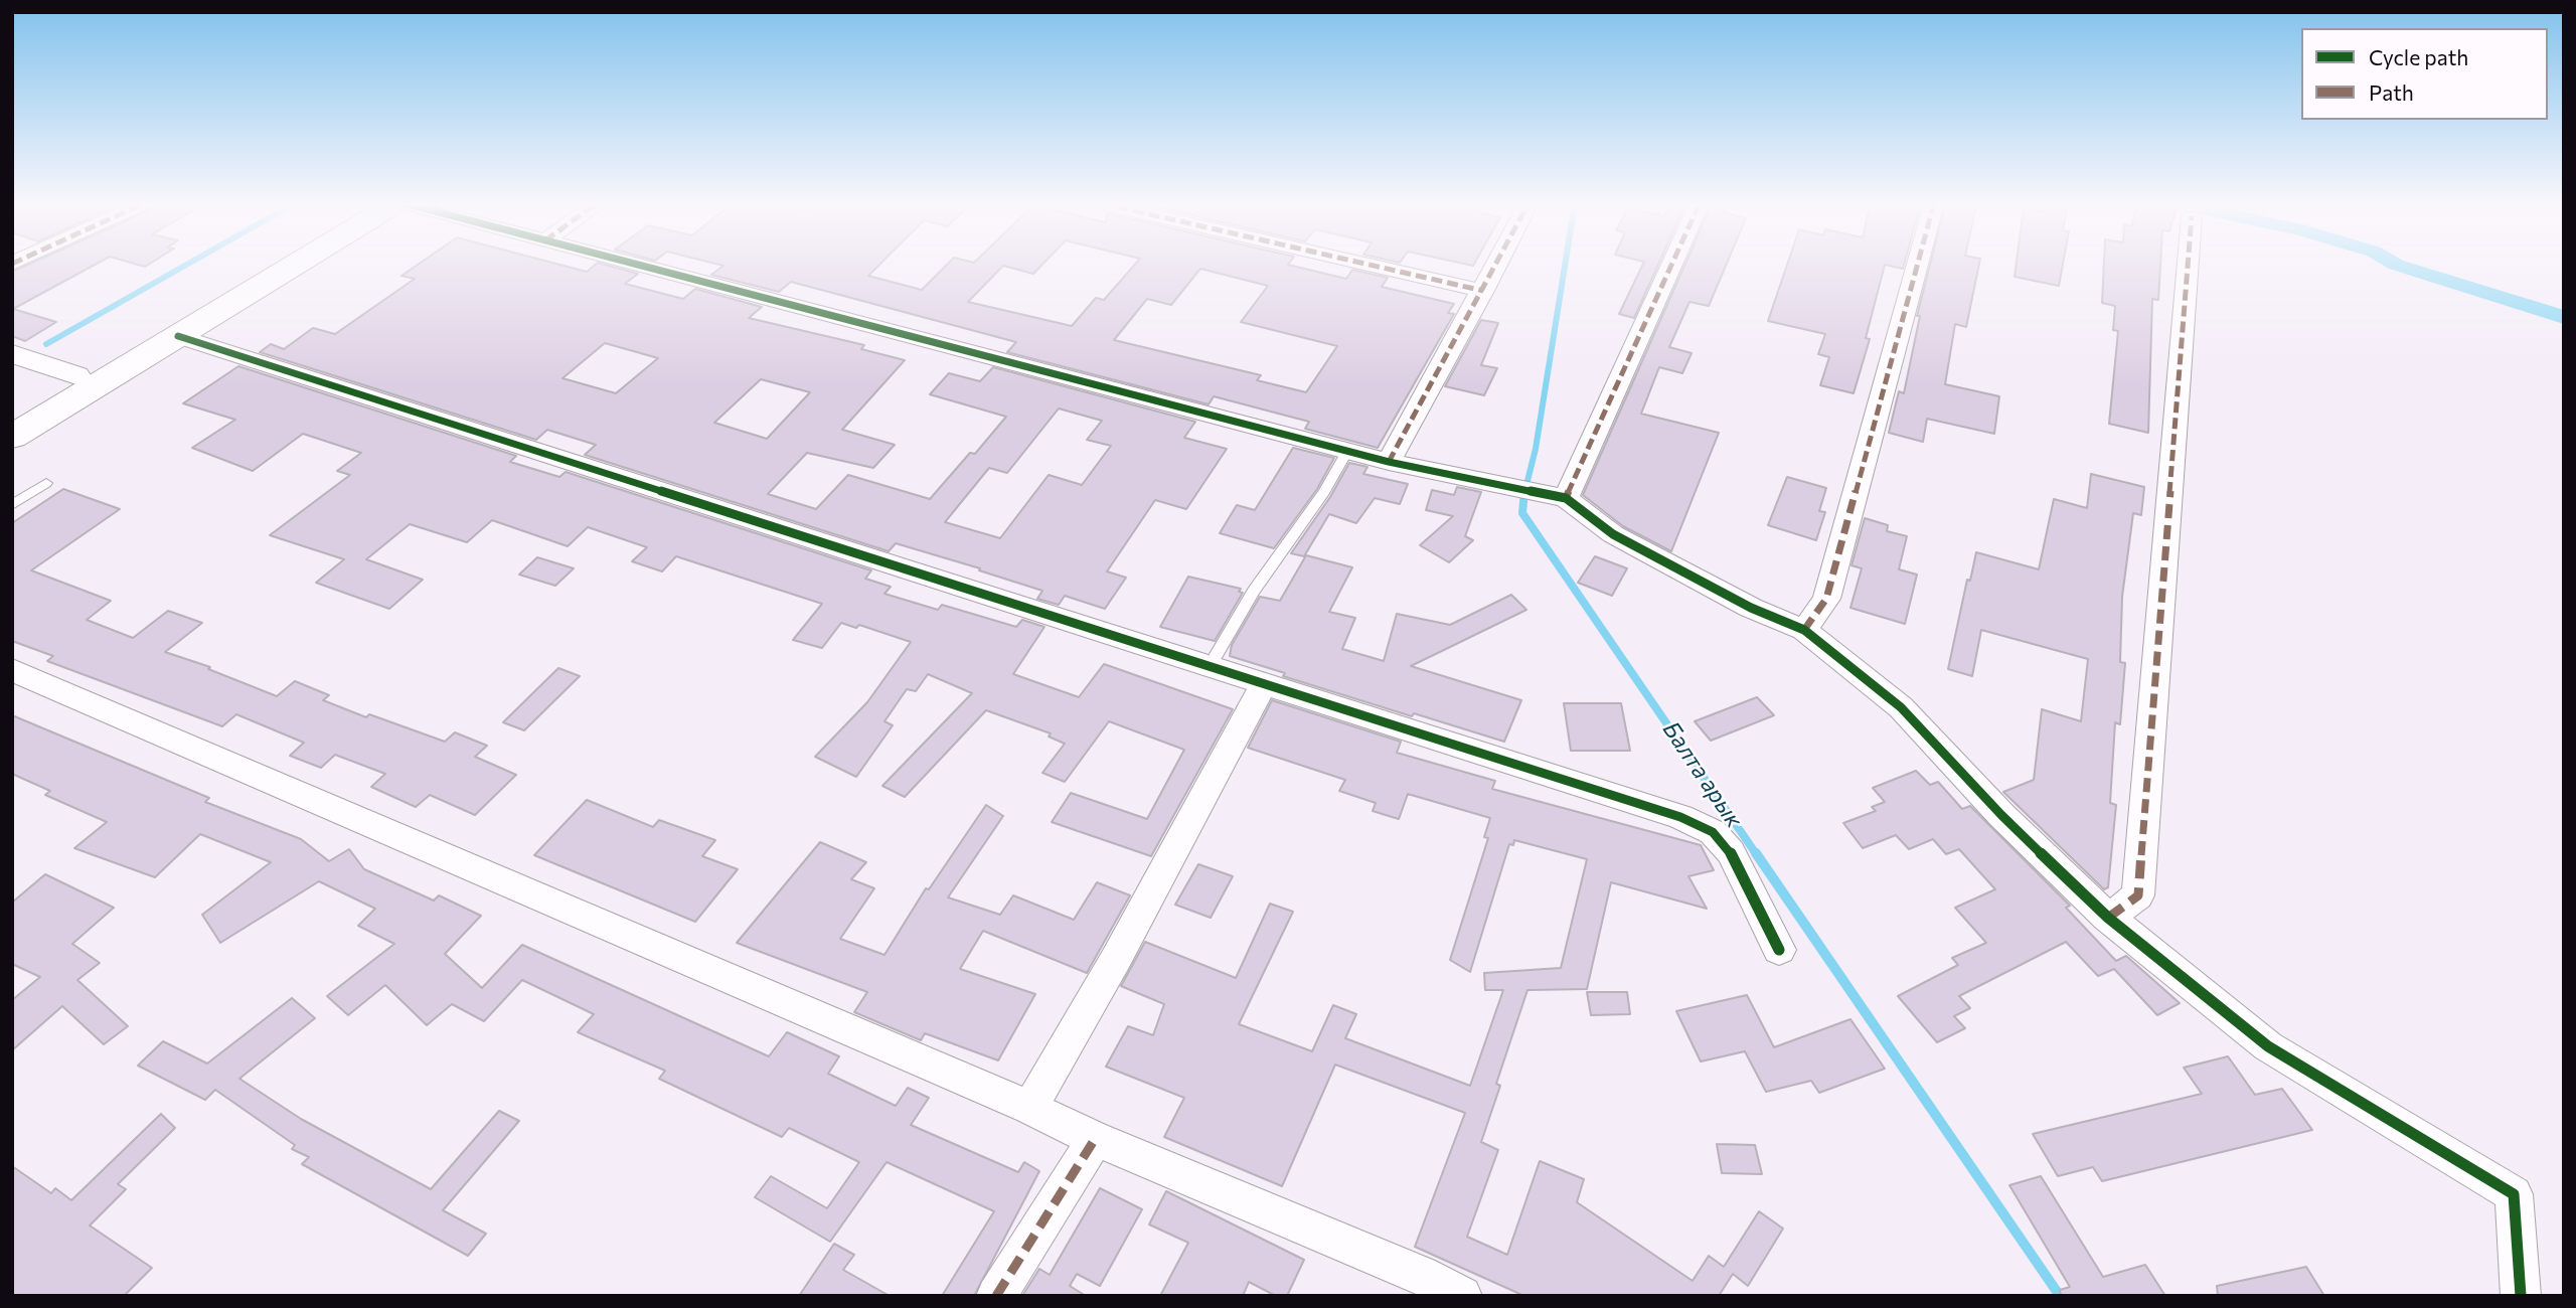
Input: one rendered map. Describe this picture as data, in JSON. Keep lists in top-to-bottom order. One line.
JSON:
{"water":["Балта арык"],"legend":["Cycle path","Path"]}
